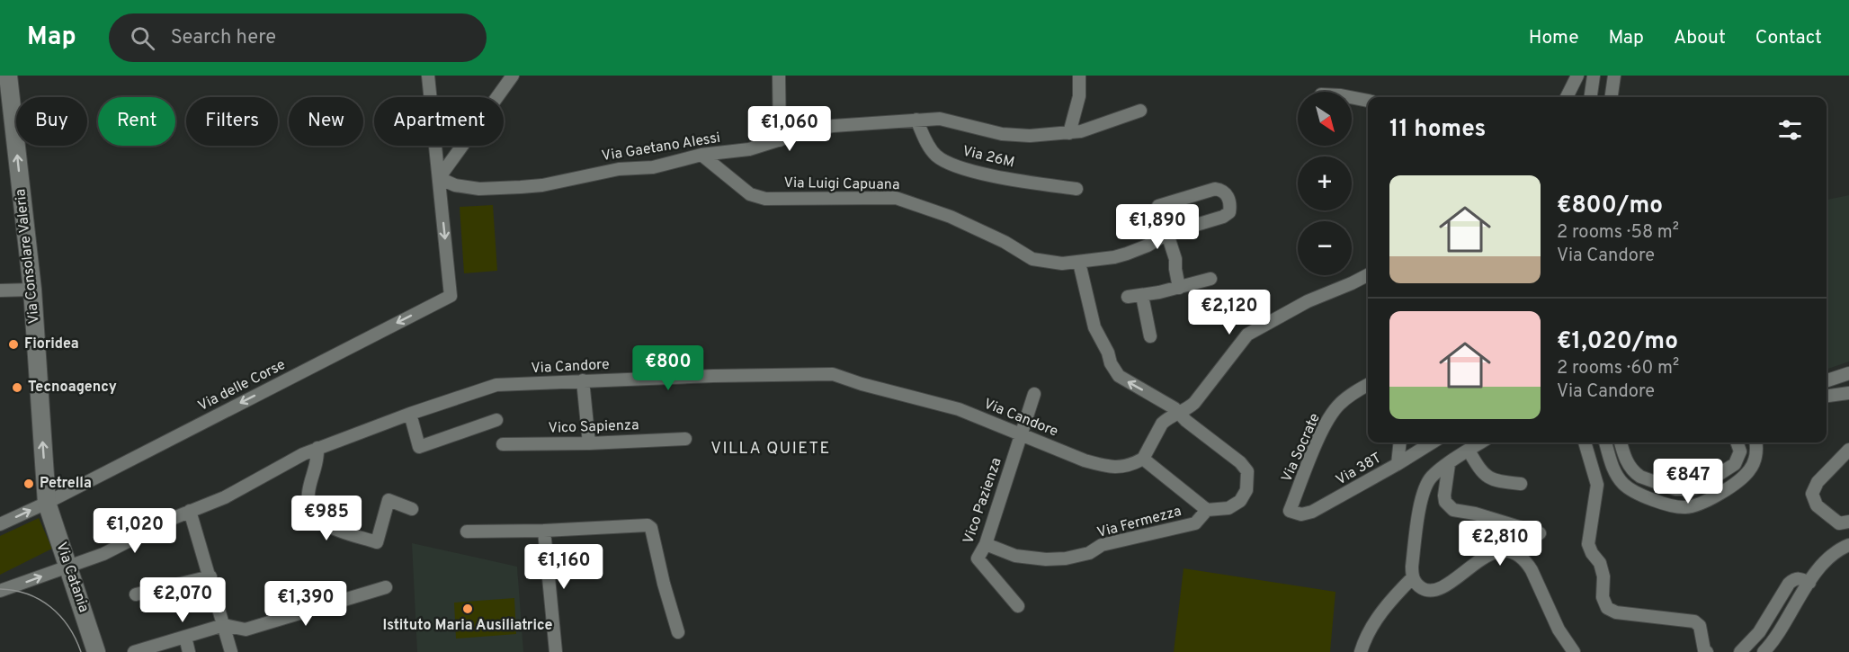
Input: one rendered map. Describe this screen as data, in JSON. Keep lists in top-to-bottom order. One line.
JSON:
{"streets":{"main road":["Via Consolare Valeria","Via Catania"],"street":["Via Gaetano Alessi","Via 26M","Via Luigi Capuana","Via Candore","Via delle Corse","Vico Sapienza","Via Socrate","Via 38T","Vico Pazienza","Via Fermezza"]},"crossings":[["Via Gaetano Alessi","Via 26M"],["Via Gaetano Alessi","Via Luigi Capuana"],["Via Gaetano Alessi","Via delle Corse"],["Via Consolare Valeria","Via delle Corse"],["Via Consolare Valeria","Via Catania"],["Via Candore","Vico Pazienza"],["Via Candore","Via Catania"],["Via delle Corse","Via Catania"],["Via Socrate","Via 38T"],["Vico Pazienza","Via Fermezza"]],"one_way":["Via Consolare Valeria"],"districts":["VILLA QUIETE"],"places":["Fioridea","Tecnoagency","Petrella","Istituto Maria Ausiliatrice"],"north":"bottom right","page":{"header":"Map","search":"Search here","nav":["Home","Map","About","Contact"],"map_buttons":["+","−"],"chip":["Buy","Rent","Filters","New","Apartment"],"heading":"11 homes","price":["€1,060","€1,890","€2,120","€800","€847","€985","€1,020","€2,810","€1,160","€2,070","€1,390"],"list":[{"name":"€800/mo","note":"2 rooms · 58 m² · Via Candore"},{"name":"€1,020/mo","note":"2 rooms · 60 m² · Via Candore"}]}}
